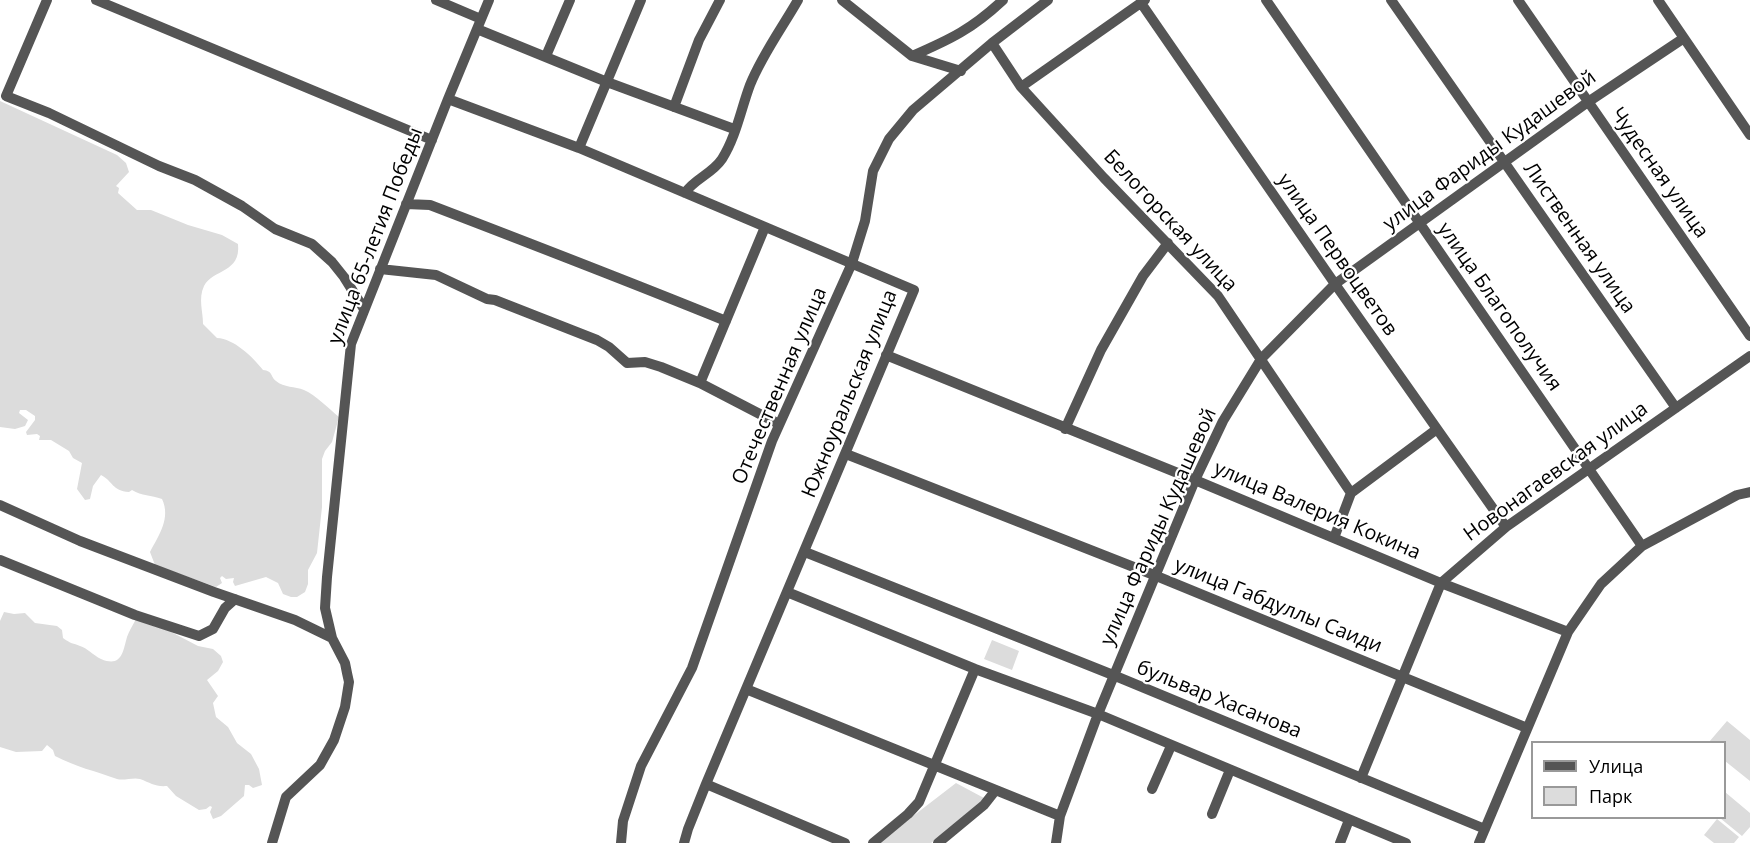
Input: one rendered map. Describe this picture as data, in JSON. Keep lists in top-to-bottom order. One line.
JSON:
{"streets":{"street":["улица Фариды Кудашевой","Чудесная улица","Белогорская улица","улица 65-летия Победы","Лиственная улица","улица Первоцветов","улица Благополучия","Отечественная улица","Южноуральская улица","Новонагаевская улица","улица Валерия Кокина","улица Габдуллы Саиди","бульвар Хасанова"]},"crossings":[["улица Фариды Кудашевой","Чудесная улица"],["улица Фариды Кудашевой","Белогорская улица"],["улица Фариды Кудашевой","Лиственная улица"],["улица Фариды Кудашевой","улица Первоцветов"],["улица Фариды Кудашевой","улица Благополучия"],["улица Фариды Кудашевой","улица Валерия Кокина"],["улица Фариды Кудашевой","улица Габдуллы Саиди"],["улица Фариды Кудашевой","бульвар Хасанова"],["Белогорская улица","Отечественная улица"],["улица 65-летия Победы","Южноуральская улица"],["Лиственная улица","Новонагаевская улица"],["улица Первоцветов","Новонагаевская улица"],["улица Благополучия","Новонагаевская улица"],["Отечественная улица","Южноуральская улица"],["Южноуральская улица","улица Валерия Кокина"],["Южноуральская улица","улица Габдуллы Саиди"],["Южноуральская улица","бульвар Хасанова"],["Новонагаевская улица","улица Валерия Кокина"],["Новонагаевская улица","улица Габдуллы Саиди"],["Новонагаевская улица","бульвар Хасанова"]],"legend":["Улица","Парк"]}
